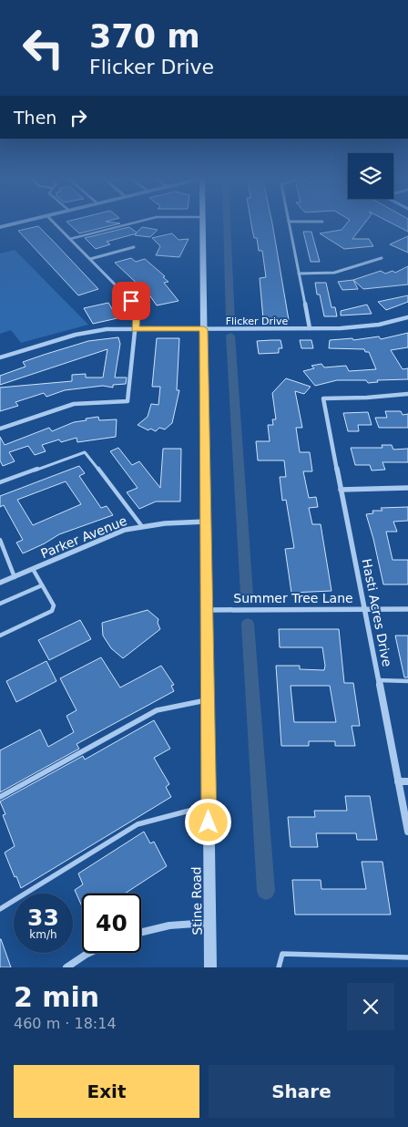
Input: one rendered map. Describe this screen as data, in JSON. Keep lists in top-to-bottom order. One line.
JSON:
{"streets":{"street":["Flicker Drive","Parker Avenue","Summer Tree Lane","Hasti Acres Drive","Stine Road"]},"crossings":[["Flicker Drive","Stine Road"],["Parker Avenue","Stine Road"],["Summer Tree Lane","Hasti Acres Drive"],["Summer Tree Lane","Stine Road"]],"page":{"turn":["370 m","Flicker Drive"],"then":"Then","speed":"33 km/h","limit":"40","heading":["2 min","460 m · 18:14"],"buttons":["Exit","Share"]}}
